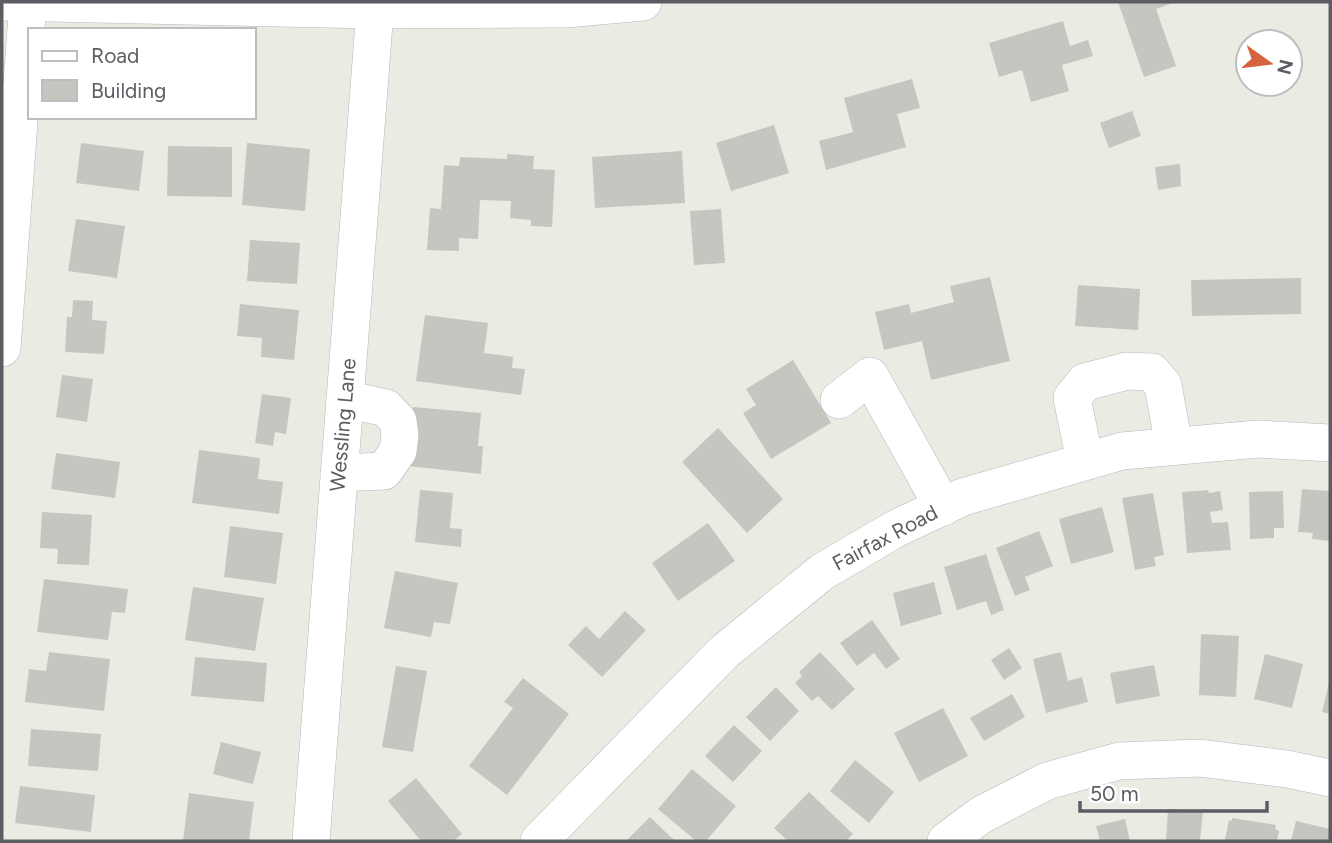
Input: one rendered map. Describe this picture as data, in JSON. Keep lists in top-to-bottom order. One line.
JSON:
{"streets":{"street":["Wessling Lane","Fairfax Road"]},"legend":["Road","Building"],"scale_bar":"50 m","north":"right"}
